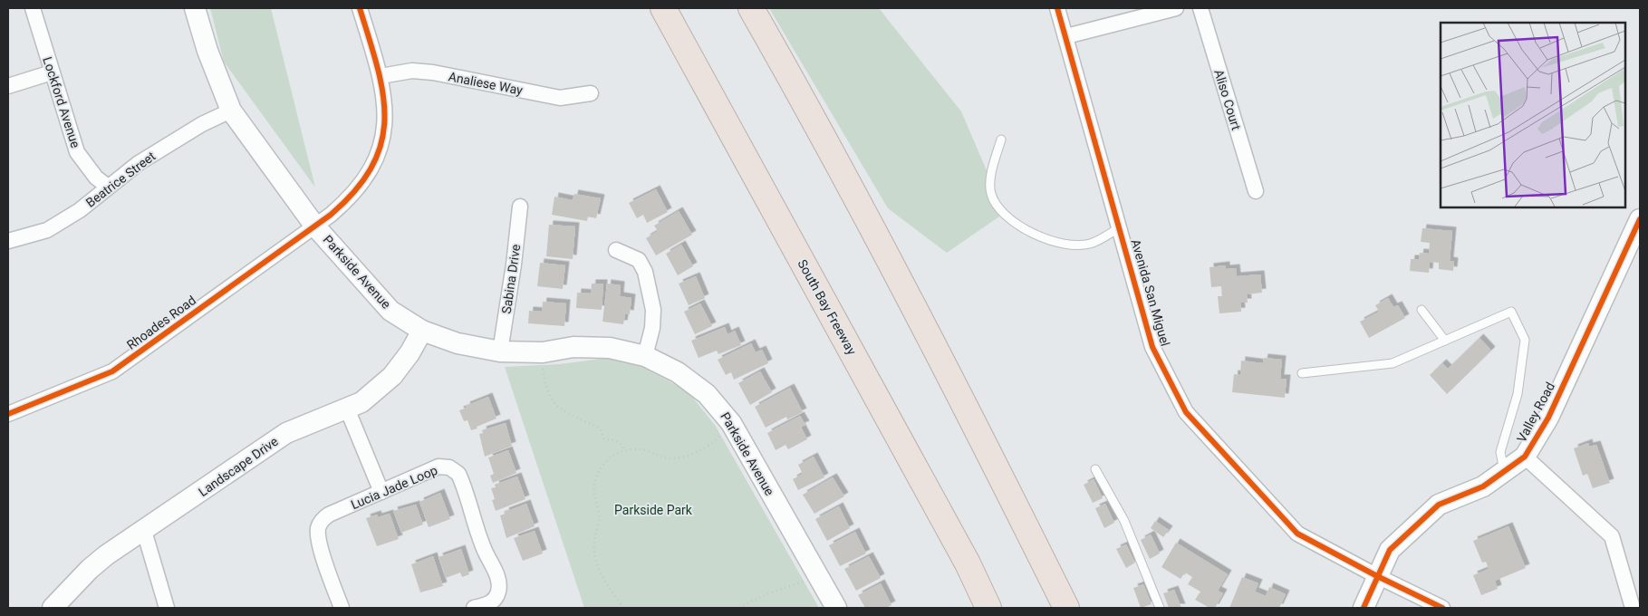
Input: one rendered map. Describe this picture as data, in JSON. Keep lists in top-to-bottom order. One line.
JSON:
{"streets":{"highway":["South Bay Freeway"],"street":["Analiese Way","Aliso Court","Lockford Avenue","Beatrice Street","Parkside Avenue","Sabina Drive","Avenida San Miguel","Rhoades Road","Valley Road","Landscape Drive","Lucia Jade Loop"]},"crossings":[["Analiese Way","Rhoades Road"],["Lockford Avenue","Beatrice Street"],["Beatrice Street","Parkside Avenue"],["Parkside Avenue","Sabina Drive"],["Parkside Avenue","Rhoades Road"],["Parkside Avenue","Landscape Drive"],["Avenida San Miguel","Valley Road"]],"parks":["Parkside Park"]}
